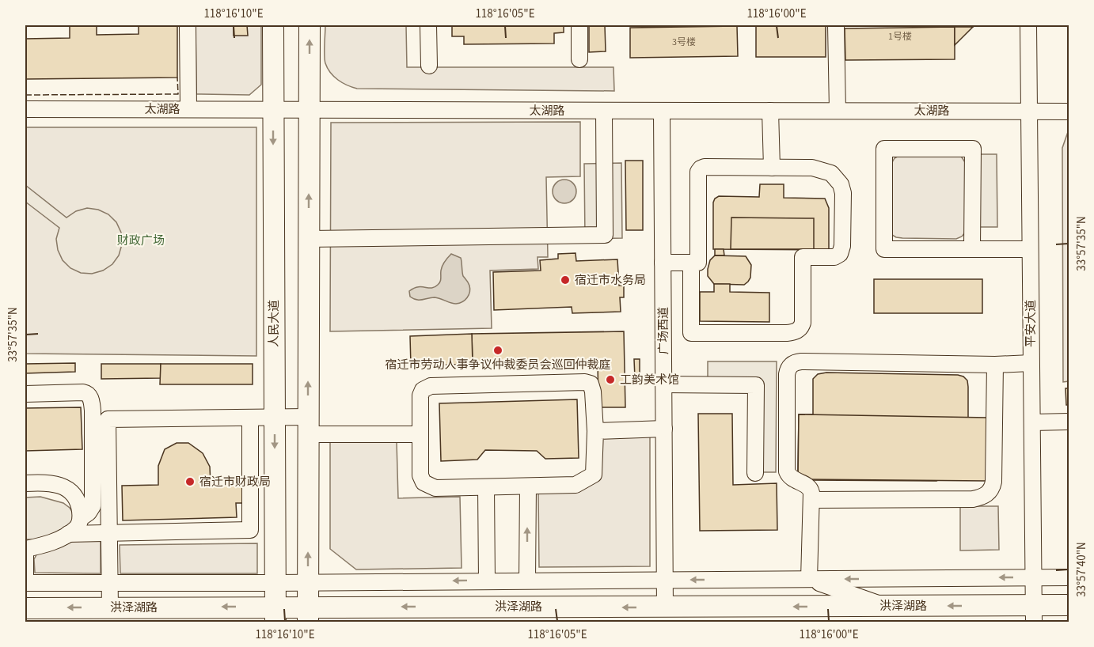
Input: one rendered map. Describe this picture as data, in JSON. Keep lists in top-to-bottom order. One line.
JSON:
{"streets":{"main road":["人民大道","洪泽湖路"],"street":["太湖路","平安大道","广场西道"]},"crossings":[["太湖路","人民大道"],["太湖路","平安大道"],["太湖路","广场西道"],["人民大道","洪泽湖路"],["平安大道","洪泽湖路"],["广场西道","洪泽湖路"]],"one_way":["洪泽湖路"],"parks":["财政广场"],"places":["宿迁市水务局","宿迁市劳动人事争议仲裁委员会巡回仲裁庭","工韵美术馆","宿迁市财政局"],"house_numbers":["1号楼","3号楼"],"coordinates":["118°16'10\"E","118°16'05\"E","118°16'00\"E","33°57'35\"N","33°57'40\"N"]}
